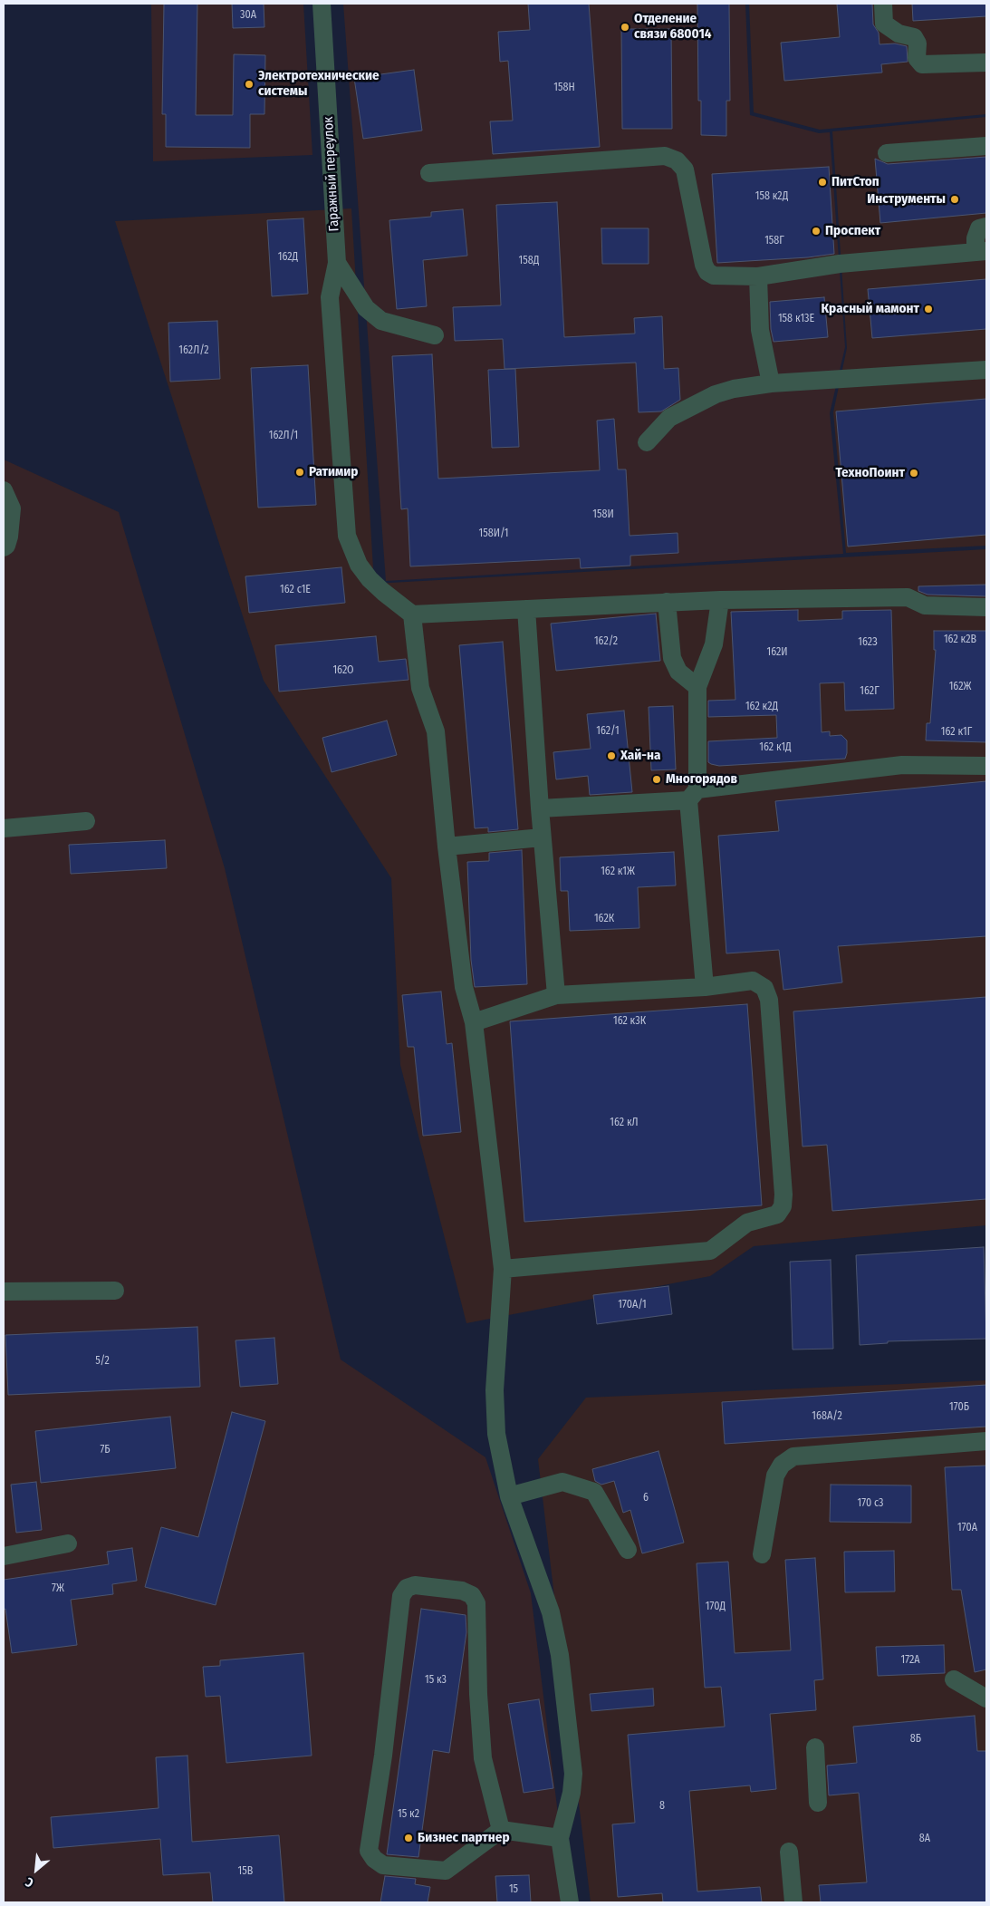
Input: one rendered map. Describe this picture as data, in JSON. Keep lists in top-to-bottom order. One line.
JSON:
{"streets":{"street":["Гаражный переулок"]},"places":["Отделение связи 680014","Электротехнические системы","ПитСтоп","Инструменты","Проспект","Красный мамонт","Ратимир","ТехноПоинт","Хай-на","Многорядов","Бизнес партнер"],"house_numbers":["30А","158Н","158 к2Д","158Г","162Д","158Д","158 к13Е","162Л/2","162Л/1","158И","158И/1","162 с1Е","162 к2В","162/2","162З","162И","162О","162Ж","162Г","162 к2Д","162/1","162 к1Г","162 к1Д","162 к1Ж","162К","162 к3К","162 кЛ","170А/1","5/2","170Б","168А/2","7Б","6","170 с3","170А","7Ж","170Д","172А","15 к3","8Б","8","15 к2","8А","15В","15"],"north":"bottom left"}
